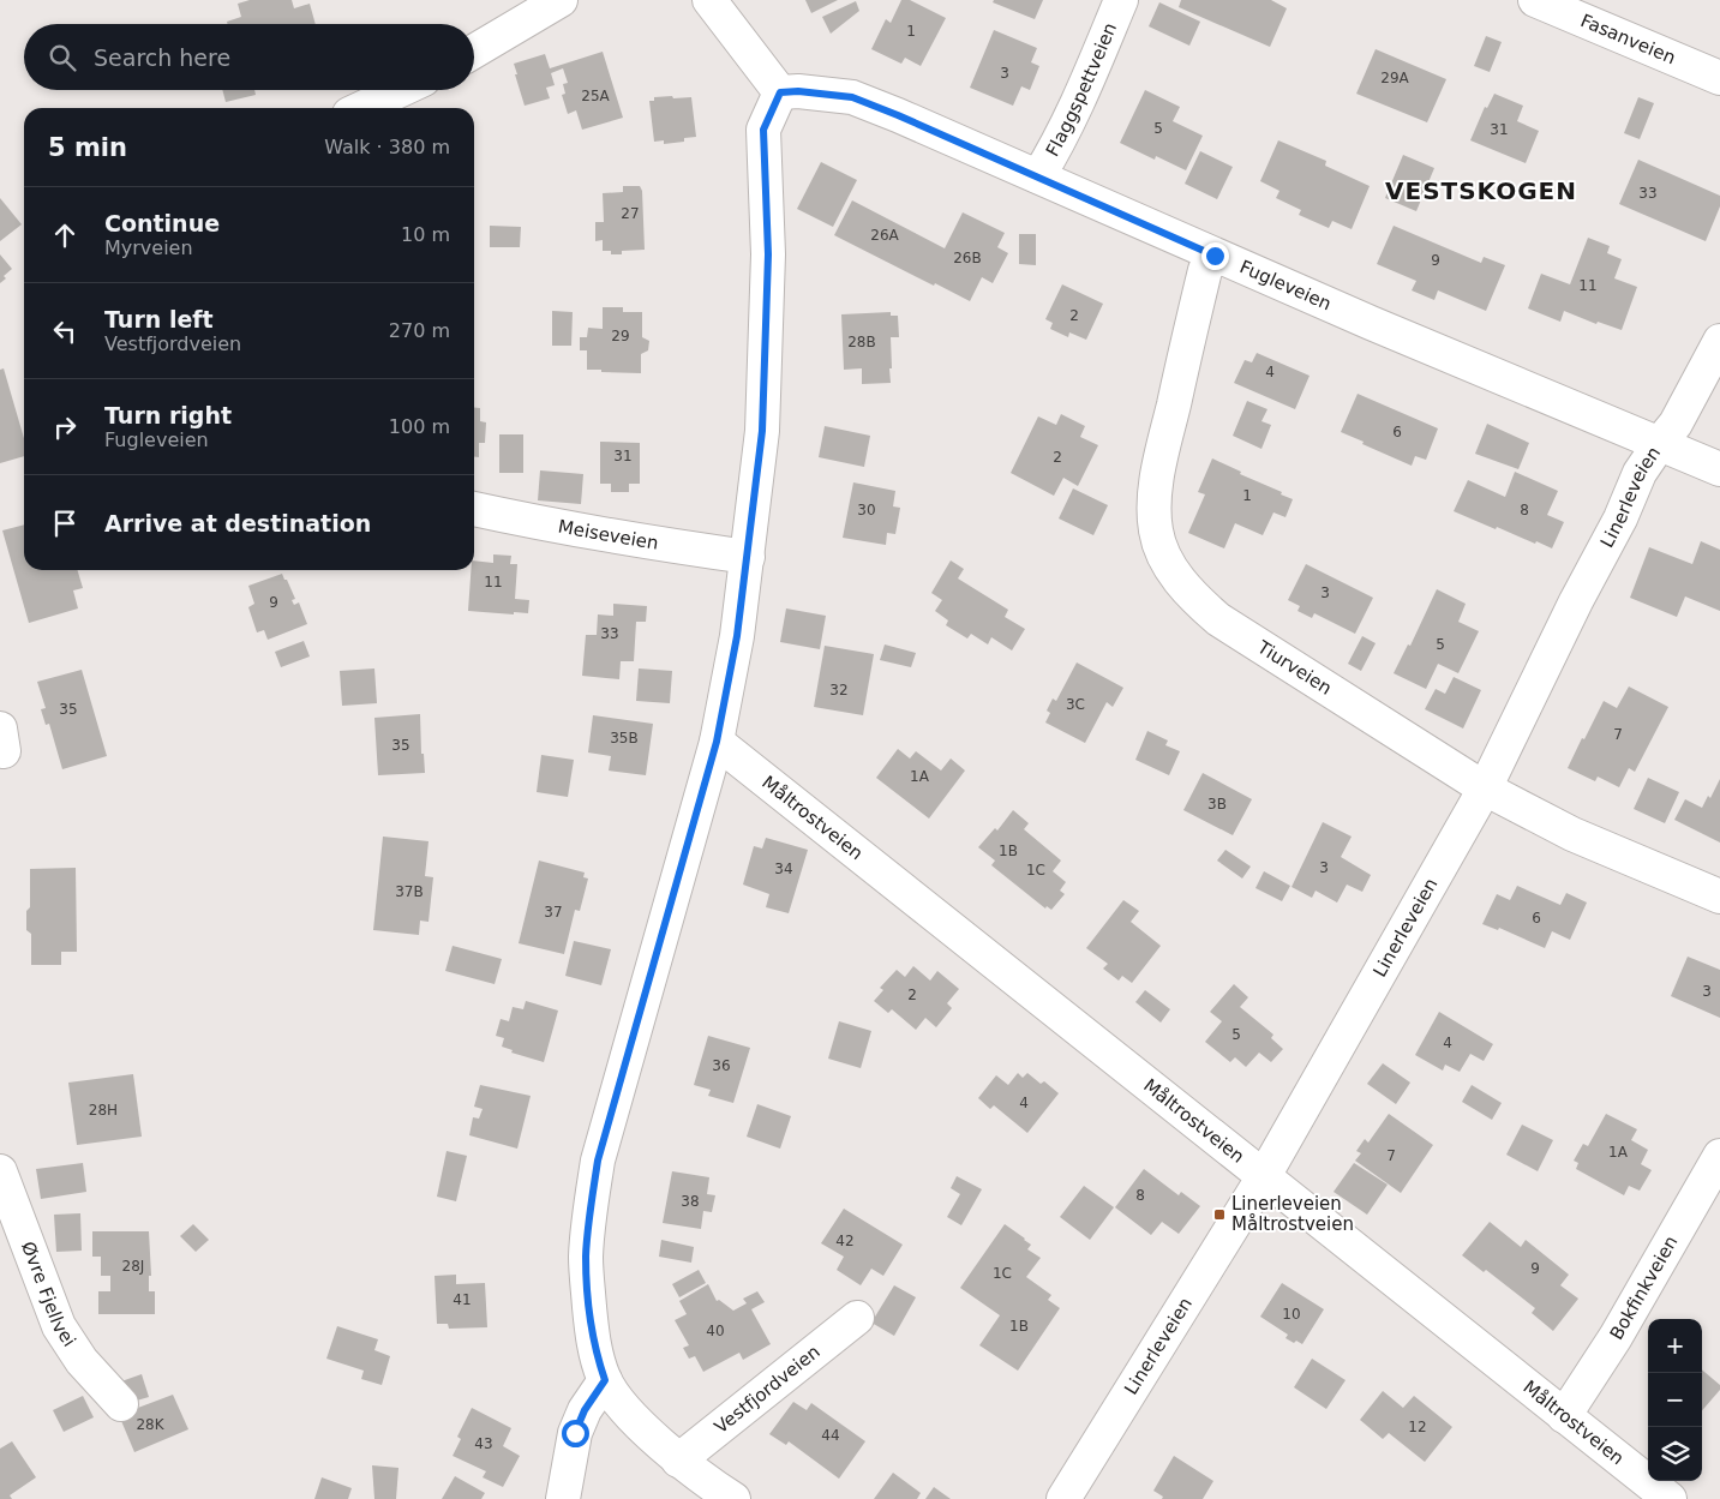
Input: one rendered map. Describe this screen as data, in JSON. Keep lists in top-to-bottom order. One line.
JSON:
{"streets":{"street":["Fasanveien","Flaggspettveien","Fugleveien","Linerleveien","Meiseveien","Tiurveien","Måltrostveien","Bokfinkveien","Øvre Fjellvei","Vestfjordveien"]},"crossings":[["Flaggspettveien","Fugleveien"],["Fugleveien","Linerleveien"],["Fugleveien","Tiurveien"],["Linerleveien","Tiurveien"],["Linerleveien","Måltrostveien"],["Måltrostveien","Bokfinkveien"]],"districts":["VESTSKOGEN"],"places":{"transit":["Linerleveien Måltrostveien"]},"house_numbers":["1","3","29A","25A","5","31","33","27","26A","26B","9","11","2","29","28B","4","6","31","2","1","30","8","11","3","9","33","5","32","3C","35","7","35B","35","1A","3B","1B","3","34","1C","37B","37","6","3","2","5","4","36","4","28H","1A","7","8","38","42","28J","9","1C","41","10","1B","40","28K","12","44","43"],"page":{"search":"Search here","heading":["5 min","Walk · 380 m"],"list":[["Continue","Myrveien","10 m"],["Turn left","Vestfjordveien","270 m"],["Turn right","Fugleveien","100 m"],"Arrive at destination"],"map_buttons":["+","−"]}}
